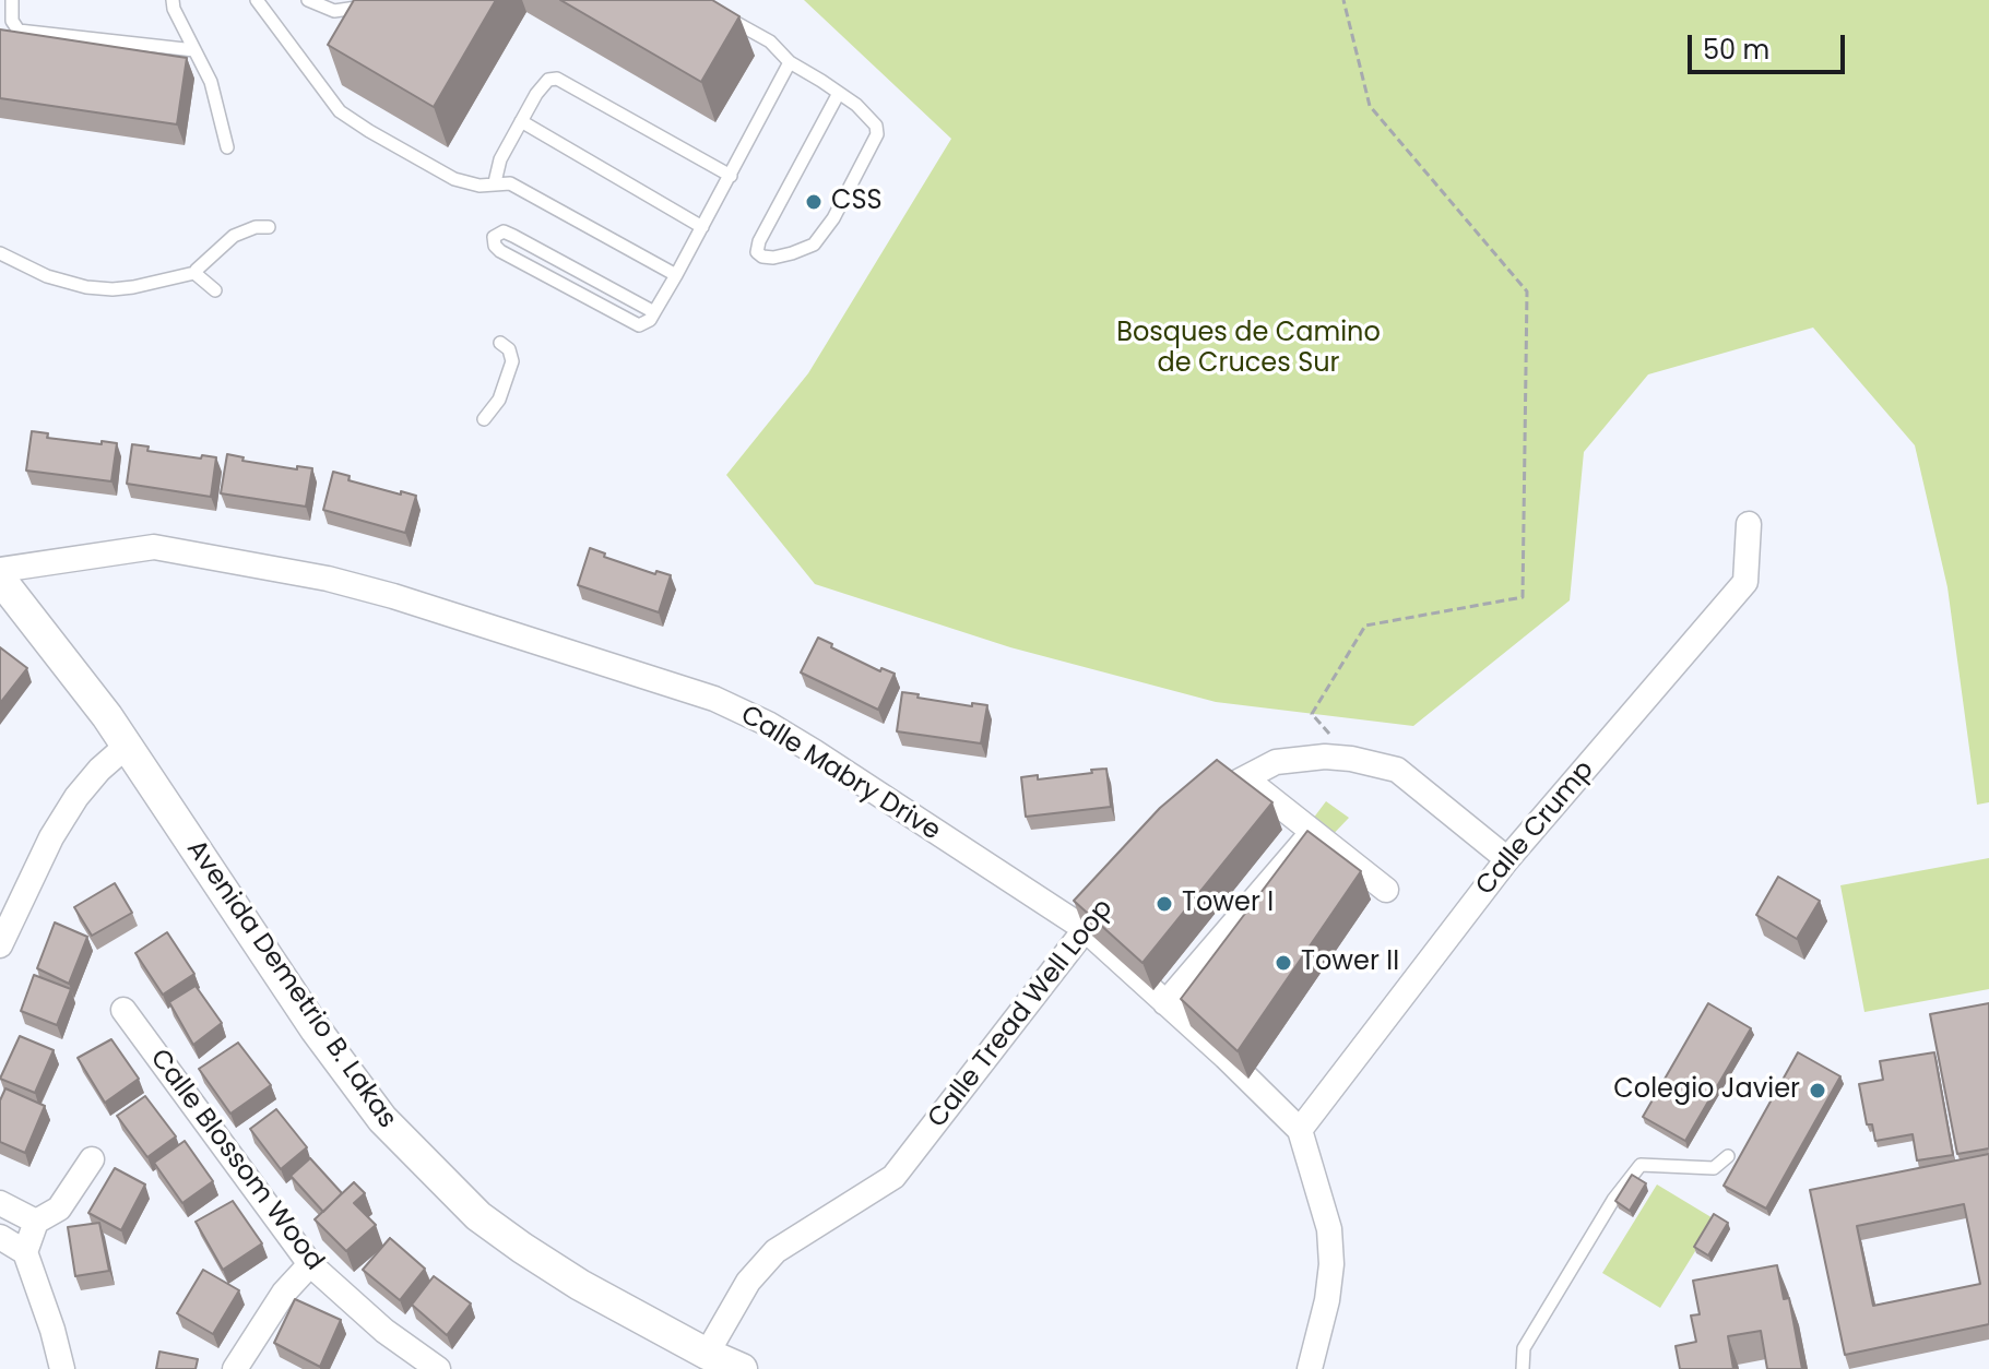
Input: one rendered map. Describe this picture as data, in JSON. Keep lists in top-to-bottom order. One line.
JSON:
{"streets":{"street":["Calle Mabry Drive","Calle Crump","Avenida Demetrio B. Lakas","Calle Tread Well Loop","Calle Blossom Wood"]},"crossings":[["Calle Mabry Drive","Calle Crump"],["Calle Mabry Drive","Calle Tread Well Loop"],["Avenida Demetrio B. Lakas","Calle Tread Well Loop"]],"parks":["Bosques de Camino de Cruces Sur"],"places":["CSS","Tower I","Tower II","Colegio Javier"],"scale_bar":"50 m"}
